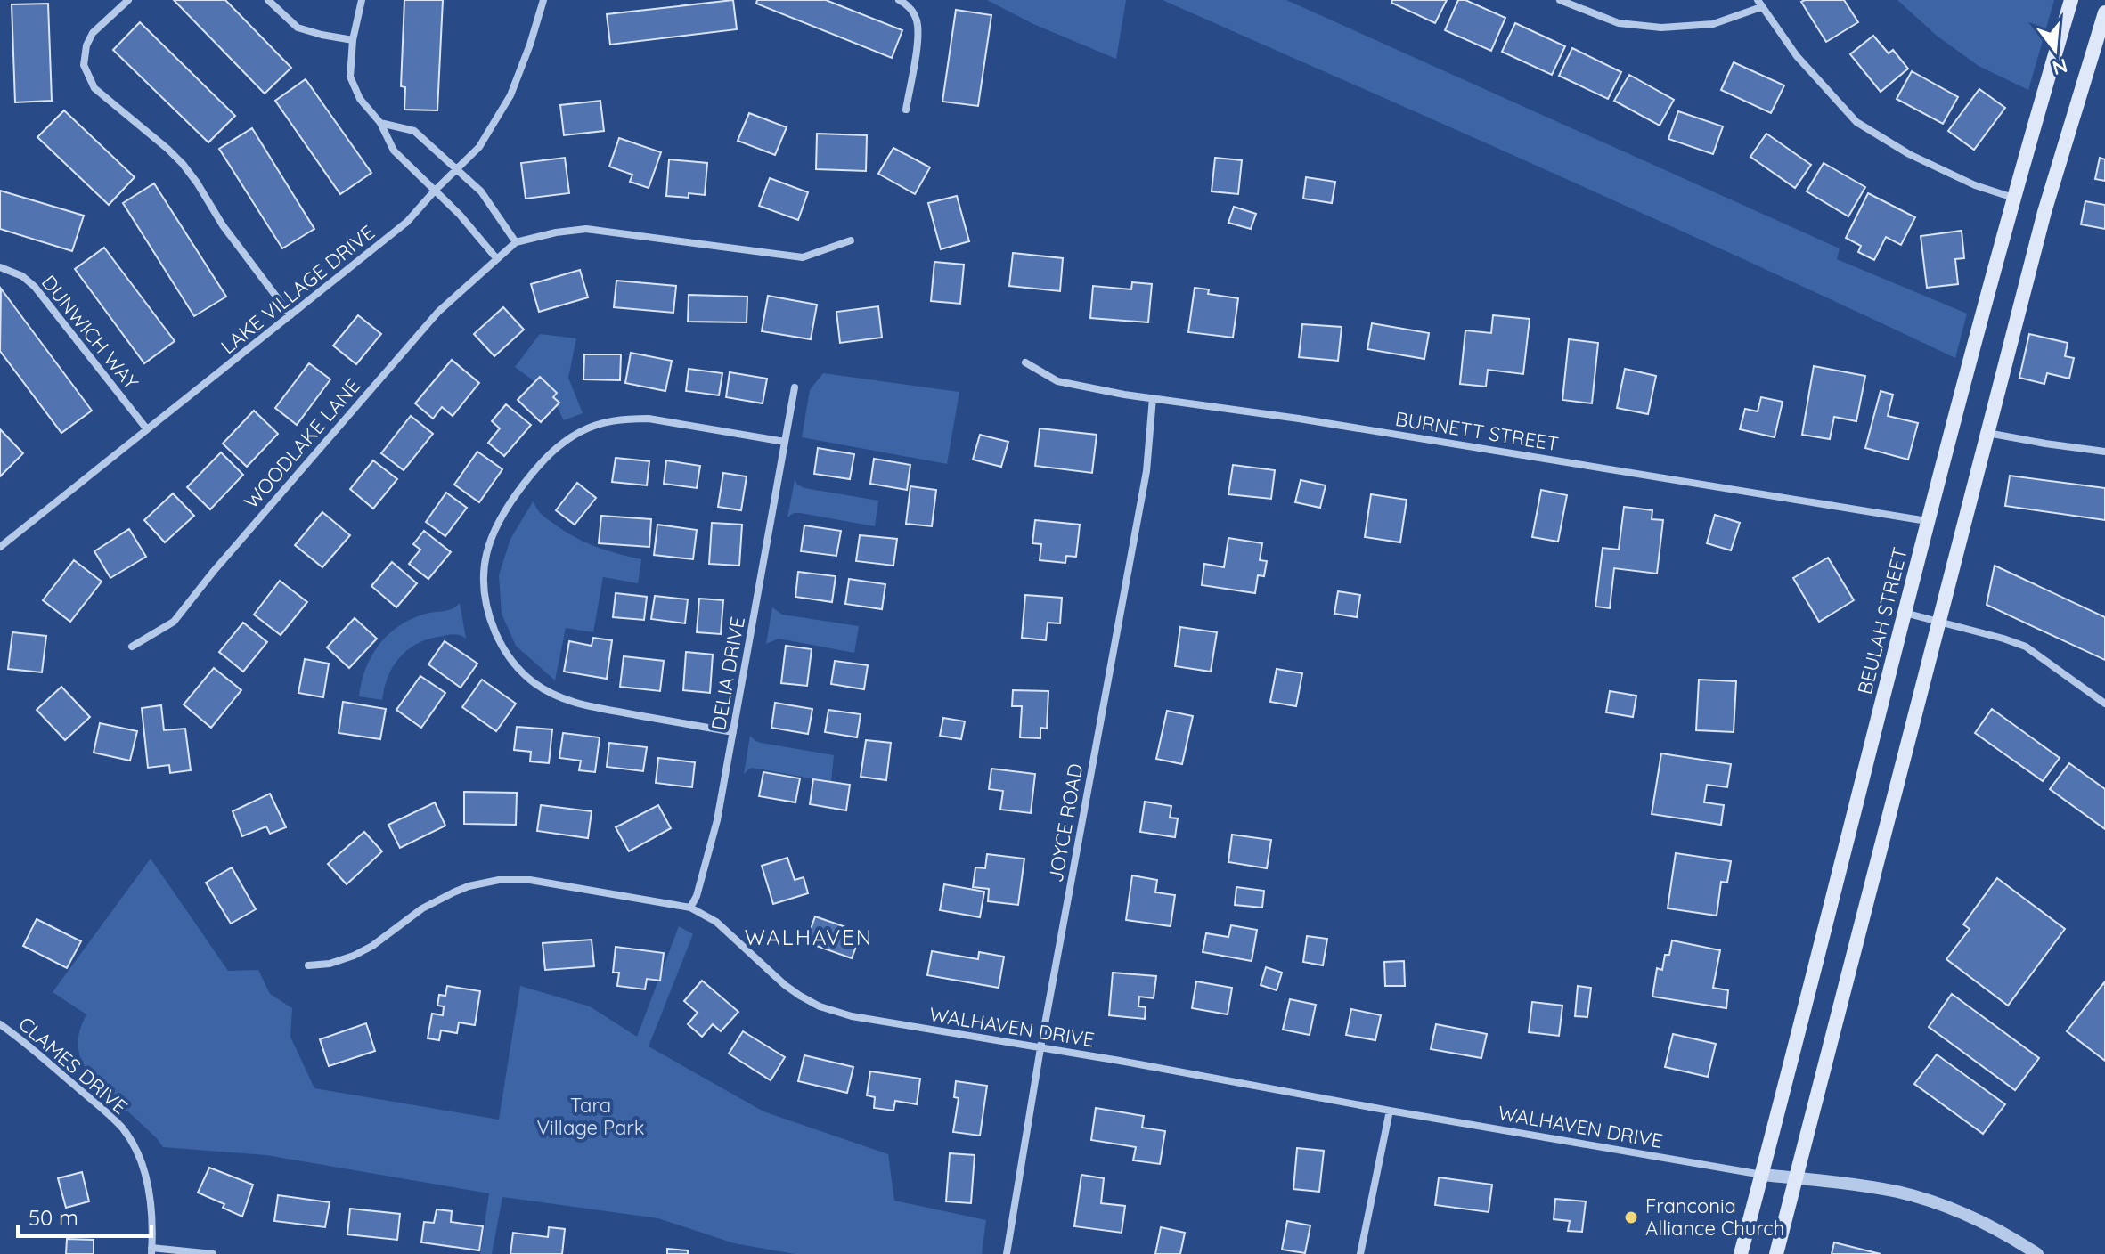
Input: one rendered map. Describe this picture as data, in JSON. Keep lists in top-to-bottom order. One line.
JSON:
{"streets":{"main road":["BEULAH STREET"],"street":["LAKE VILLAGE DRIVE","DUNWICH WAY","BURNETT STREET","WOODLAKE LANE","DELIA DRIVE","JOYCE ROAD","WALHAVEN DRIVE","CLAMES DRIVE"]},"crossings":[["LAKE VILLAGE DRIVE","DUNWICH WAY"],["BURNETT STREET","BEULAH STREET"],["BURNETT STREET","JOYCE ROAD"],["BEULAH STREET","WALHAVEN DRIVE"],["DELIA DRIVE","WALHAVEN DRIVE"],["JOYCE ROAD","WALHAVEN DRIVE"]],"districts":["WALHAVEN"],"parks":["Tara Village Park"],"places":["Franconia Alliance Church"],"scale_bar":"50 m","north":"bottom"}
